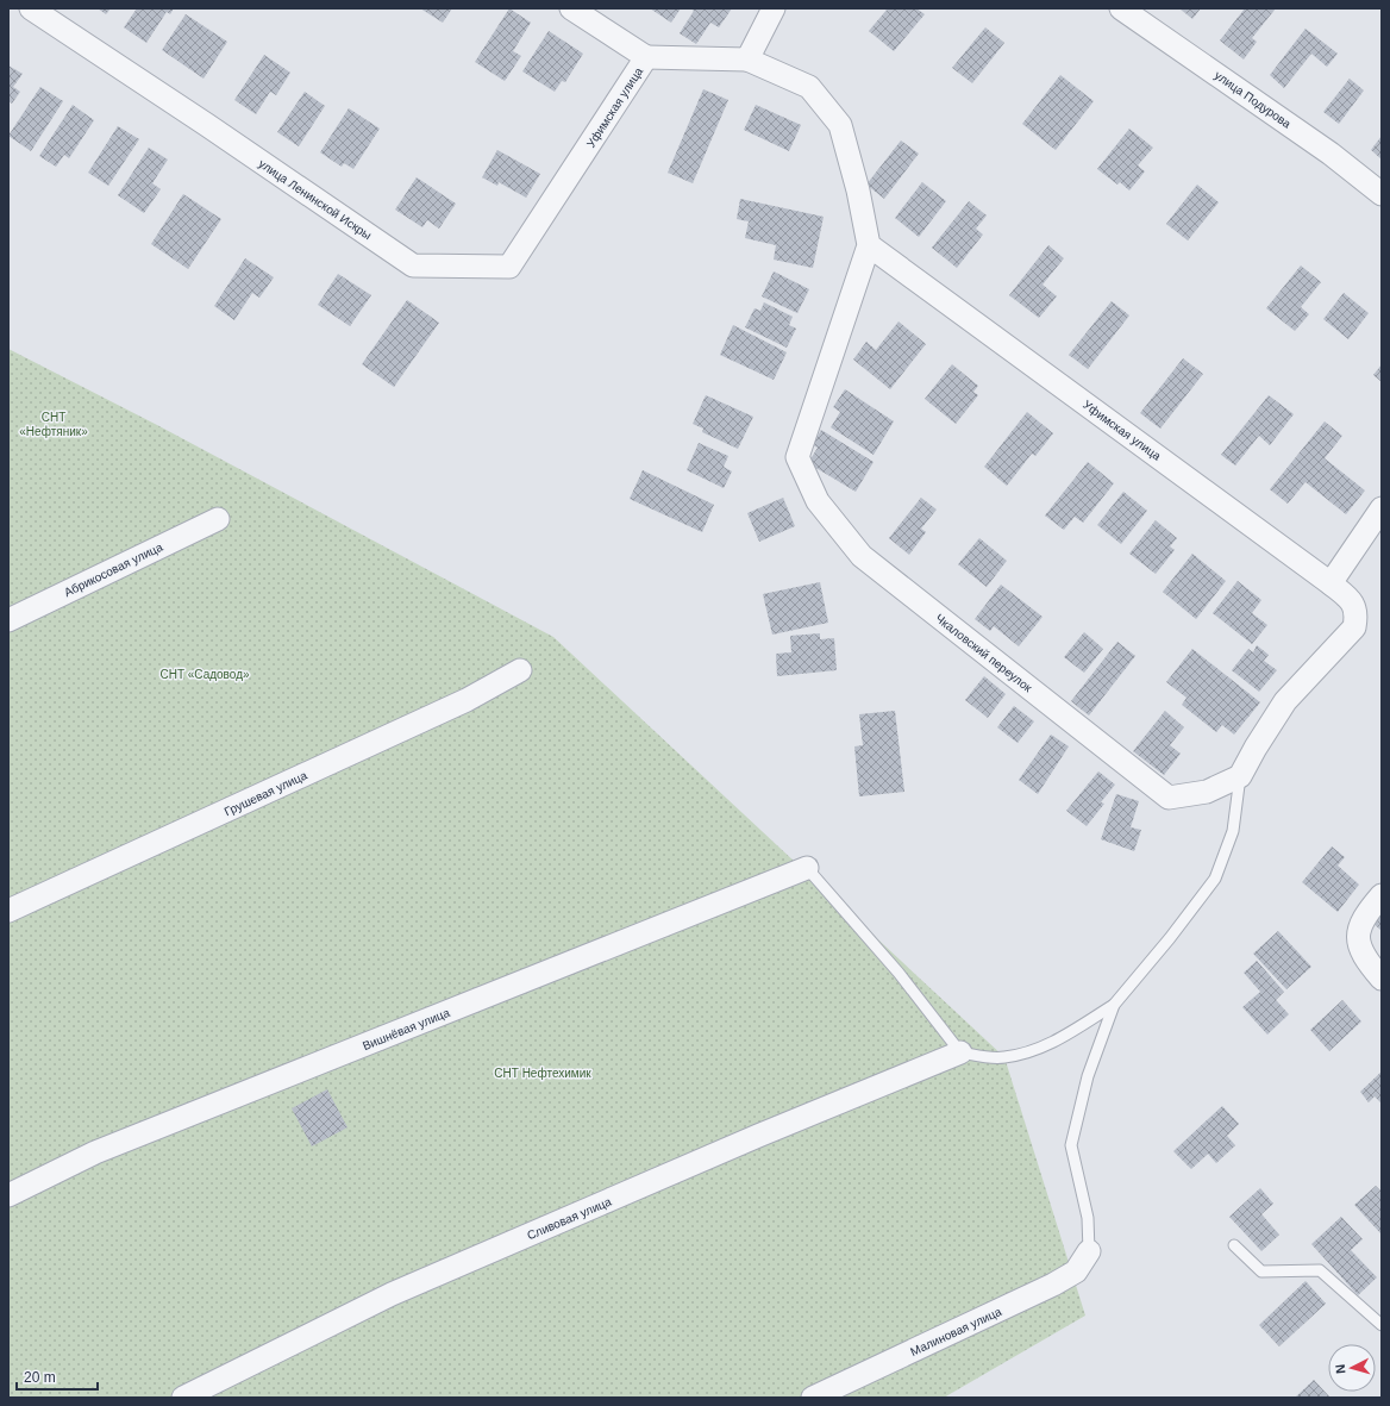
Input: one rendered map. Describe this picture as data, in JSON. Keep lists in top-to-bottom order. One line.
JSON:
{"streets":{"street":["улица Подурова","Уфимская улица","улица Ленинской Искры","Абрикосовая улица","Чкаловский переулок","Грушевая улица","Вишнёвая улица","Сливовая улица","Малиновая улица"]},"crossings":[["Уфимская улица","улица Ленинской Искры"],["Уфимская улица","Чкаловский переулок"]],"parks":["СНТ «Нефтяник»","СНТ «Садовод»","СНТ Нефтехимик"],"scale_bar":"20 m","north":"left"}
